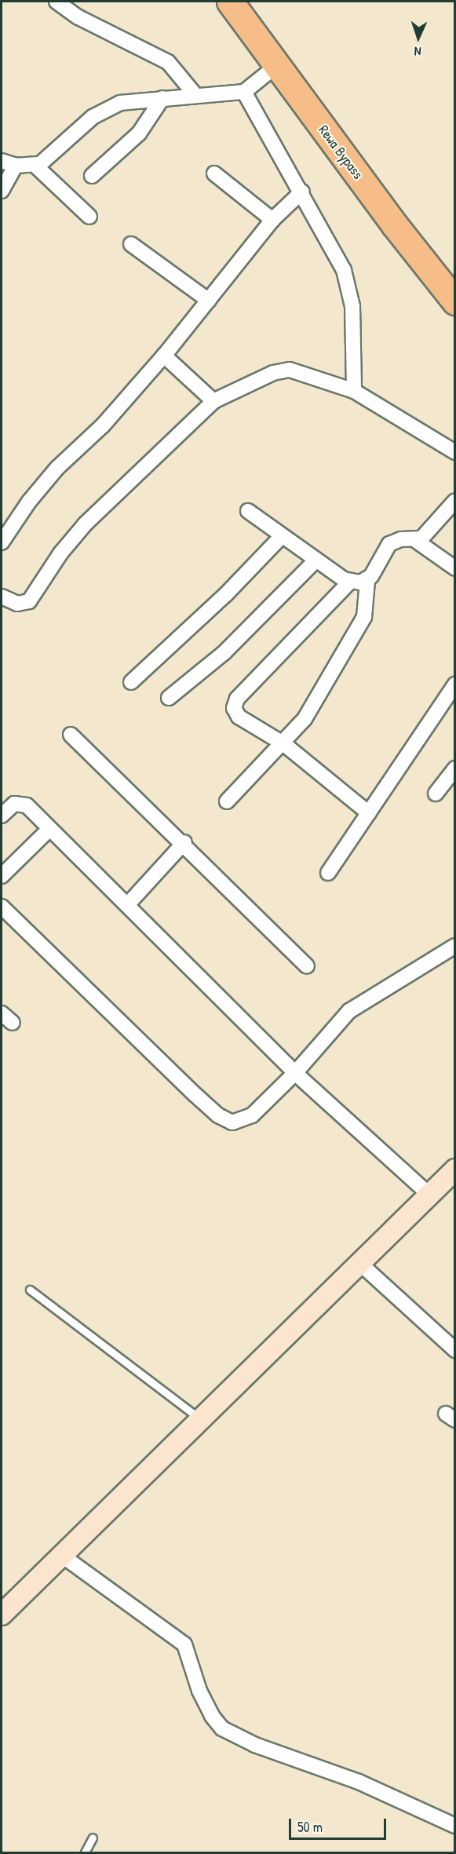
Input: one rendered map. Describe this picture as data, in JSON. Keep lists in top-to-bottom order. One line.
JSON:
{"streets":{"highway":["Rewa Bypass"]},"scale_bar":"50 m","north":"bottom"}
